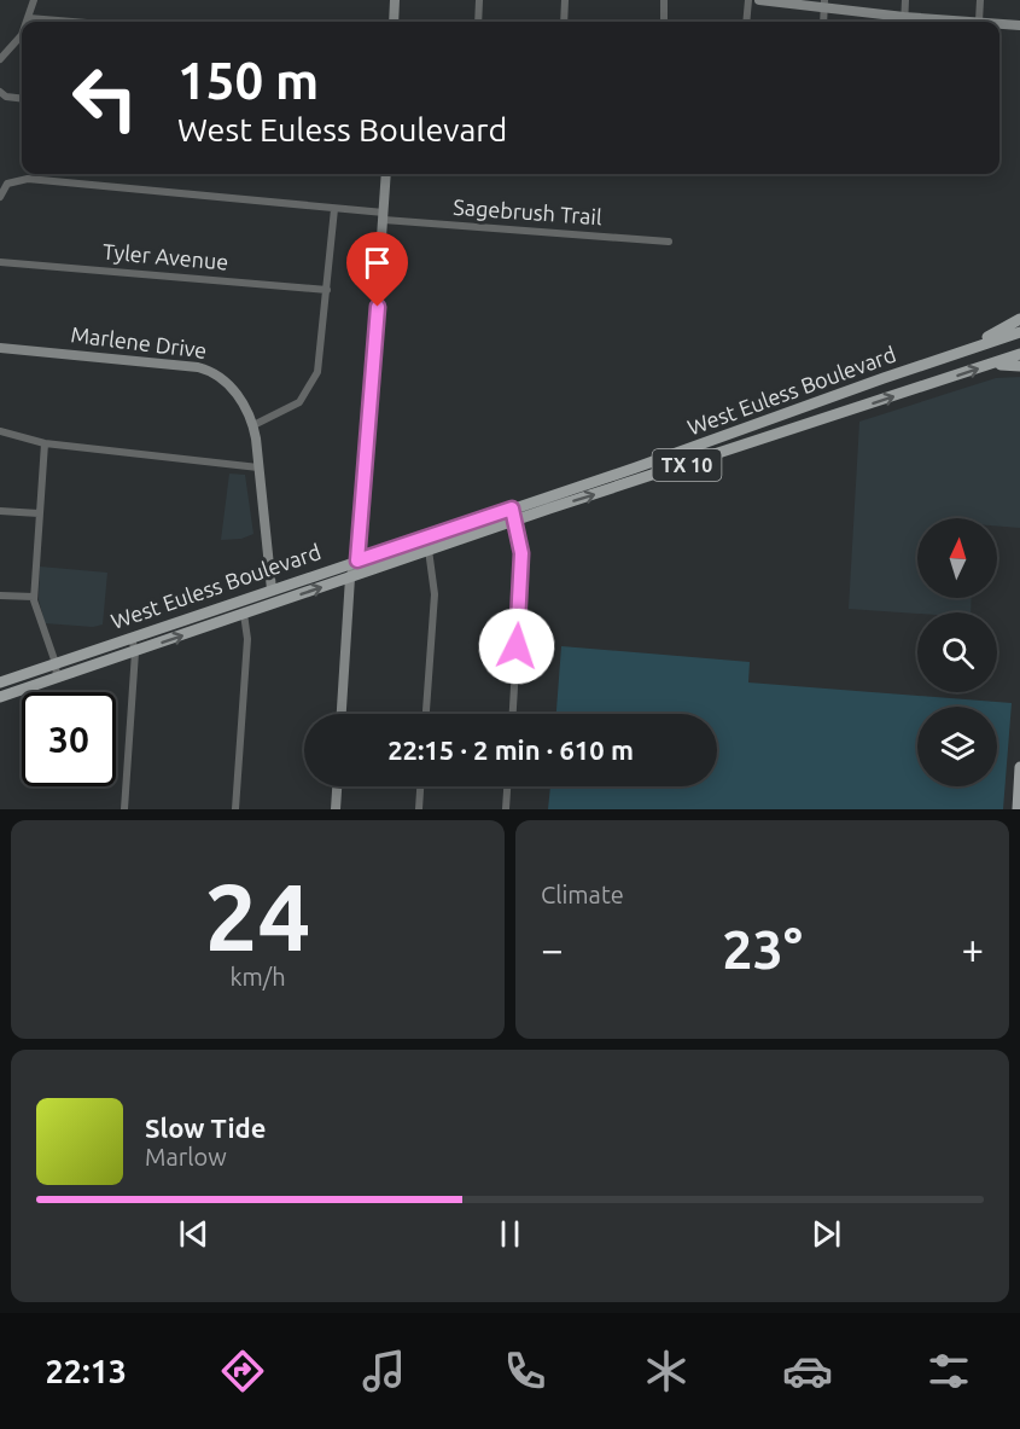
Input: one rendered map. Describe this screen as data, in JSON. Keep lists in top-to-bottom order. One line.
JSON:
{"streets":{"main road":["West Euless Boulevard","TX 10"],"street":["Sagebrush Trail","Tyler Avenue","Marlene Drive"]},"crossings":[["Marlene Drive","West Euless Boulevard"]],"north":"top","page":{"turn":["150 m","West Euless Boulevard"],"limit":"30","trip":"22:15 · 2 min · 610 m","tile":[["24","km/h"],"Climate"],"heat":["−","23°","+"],"song":["Slow Tide","Marlow"],"tabs":"22:13"}}
